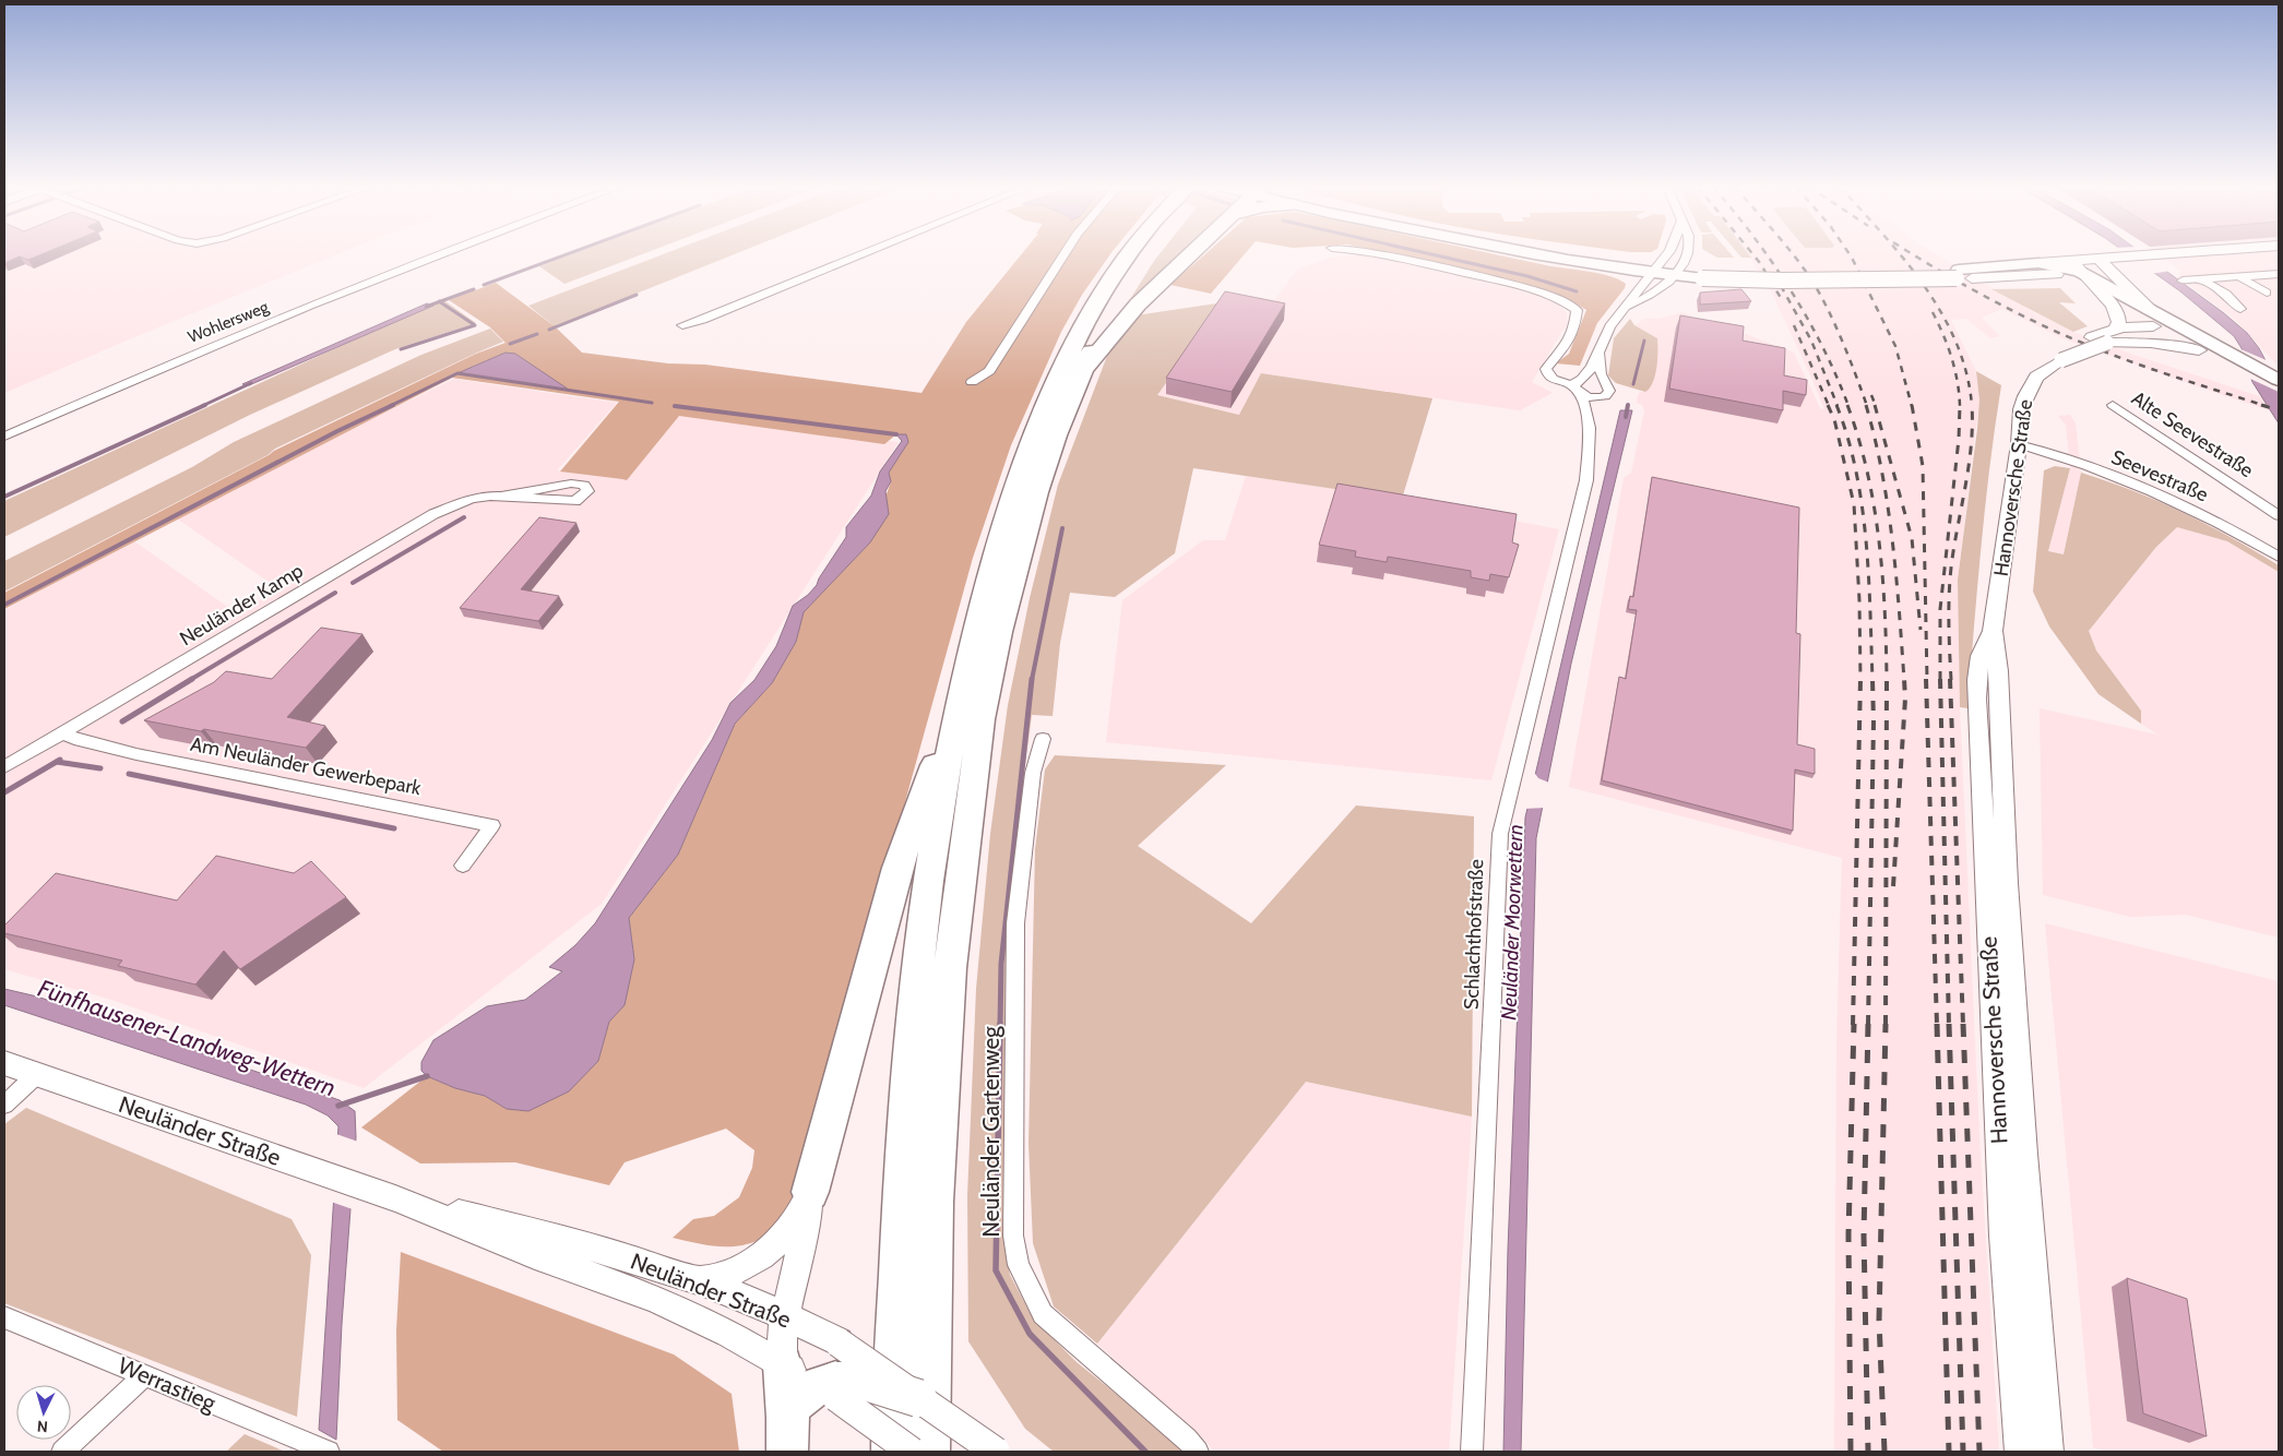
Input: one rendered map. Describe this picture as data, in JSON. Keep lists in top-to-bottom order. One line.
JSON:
{"streets":{"main road":["Hannoversche Straße","Neuländer Straße"],"street":["Wohlersweg","Alte Seevestraße","Seevestraße","Neuländer Kamp","Am Neuländer Gewerbepark","Schlachthofstraße","Neuländer Gartenweg","Werrastieg"]},"crossings":[["Seevestraße","Hannoversche Straße"],["Neuländer Kamp","Am Neuländer Gewerbepark"]],"water":["Neuländer Moorwettern","Fünfhausener-Landweg-Wettern"],"north":"bottom"}
